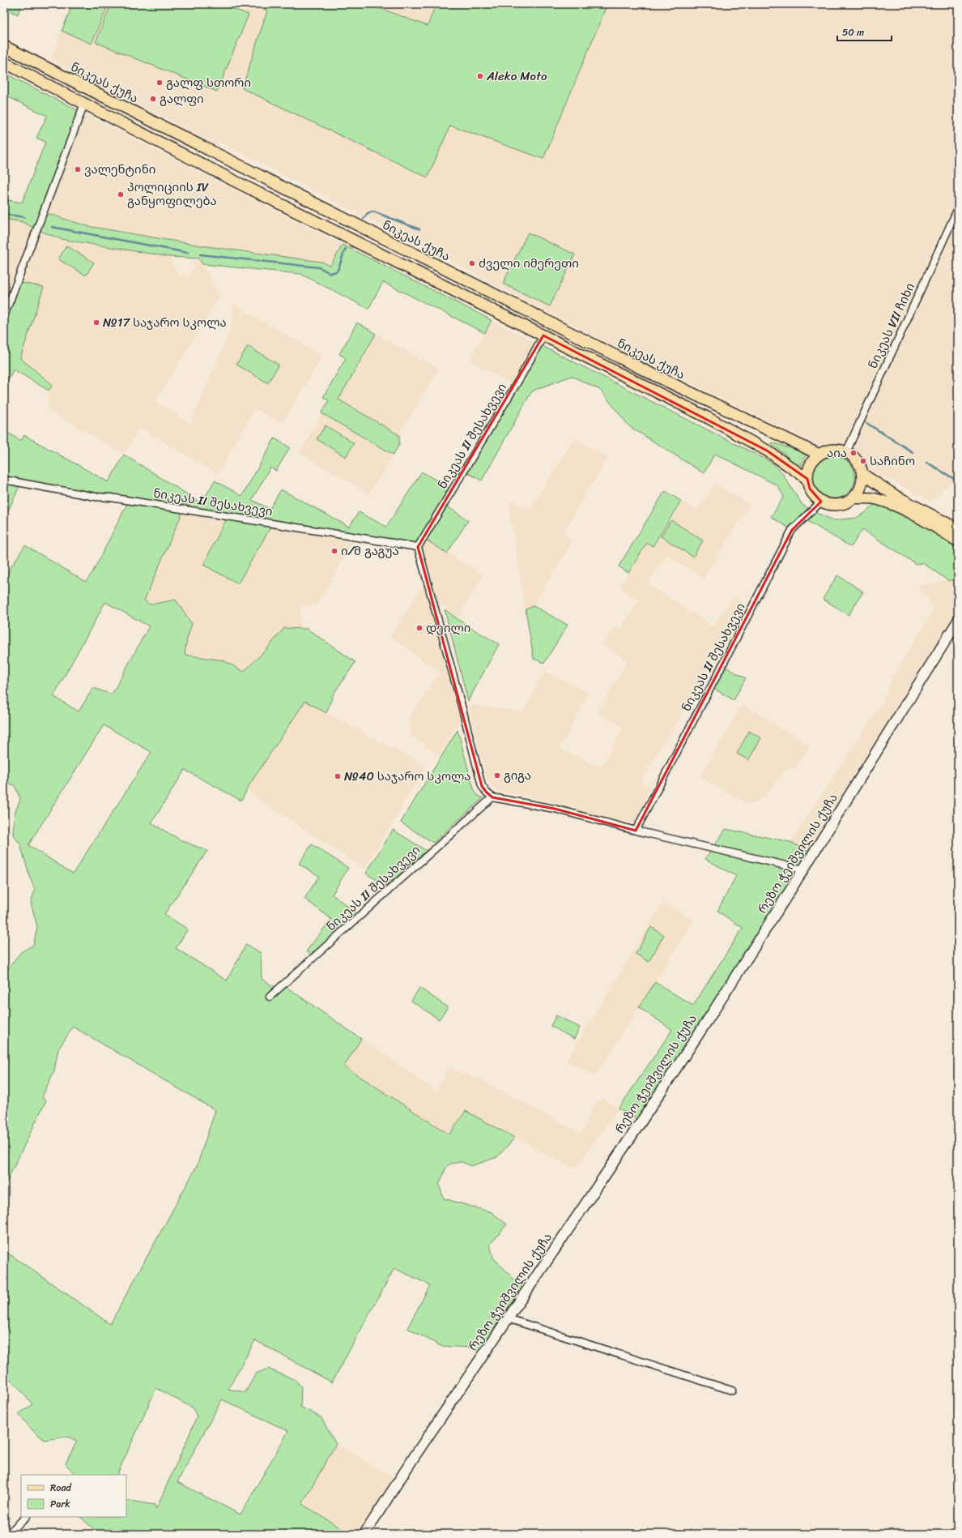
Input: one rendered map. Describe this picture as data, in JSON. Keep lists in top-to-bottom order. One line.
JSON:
{"streets":{"main road":["ნიკეას ქუჩა","რეზო ჭეიშვილის ქუჩა"],"street":["ნიკეას VII ჩიხი","ნიკეას II შესახვევი"]},"crossings":[["ნიკეას ქუჩა","ნიკეას VII ჩიხი"],["ნიკეას ქუჩა","ნიკეას II შესახვევი"],["ნიკეას VII ჩიხი","ნიკეას II შესახვევი"]],"places":["Aleko Moto","გალფ სთორი","გალფი","ვალენტინი","პოლიციის IV განყოფილება","ძველი იმერეთი","№17 საჯარო სკოლა","აია","საჩინო","ი/მ გაგუა","დეილი","გიგა","№40 საჯარო სკოლა"],"legend":["Road","Park"],"scale_bar":"50 m"}
